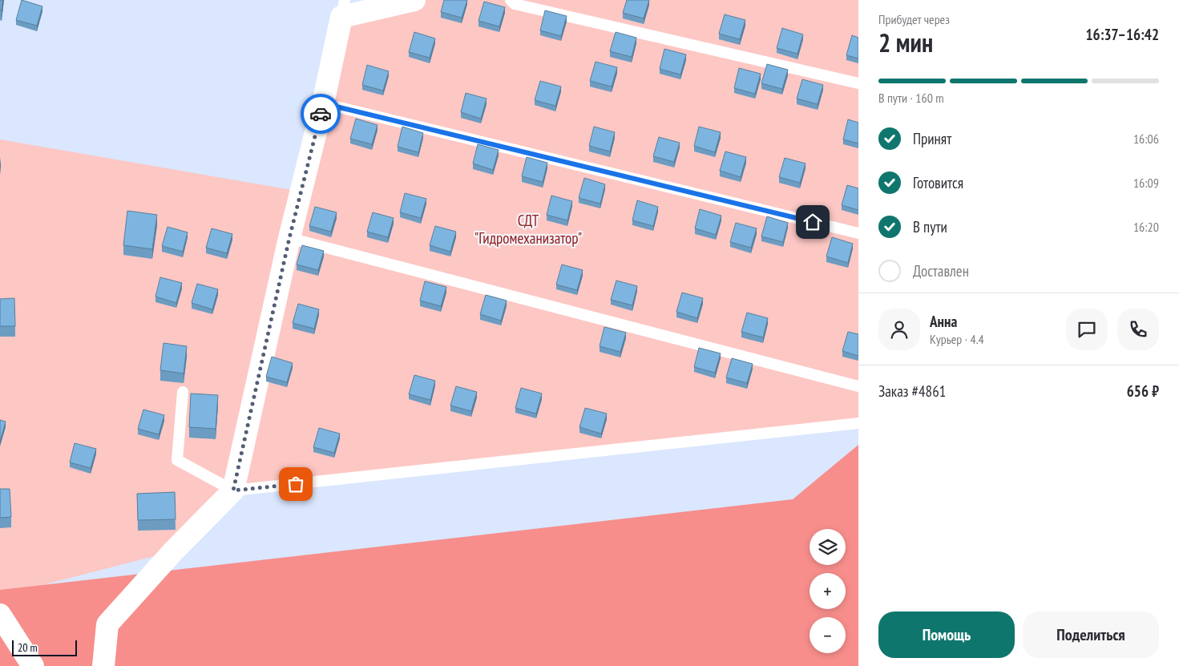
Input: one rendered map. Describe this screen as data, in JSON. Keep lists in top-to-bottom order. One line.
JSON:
{"parks":["СДТ \"Гидромеханизатор\""],"scale_bar":"20 m","page":{"heading":["2 мин","Прибудет через","16:37–16:42"],"panel":["Анна","Курьер · 4.4","Заказ #4861","656 ₽"],"bar":"В пути · 160 m","list":[["Принят","16:06"],["Готовится","16:09"],["В пути","16:20"],"Доставлен"],"map_buttons":["+","−"],"buttons":["Помощь","Поделиться"],"scale":"20 m"}}
